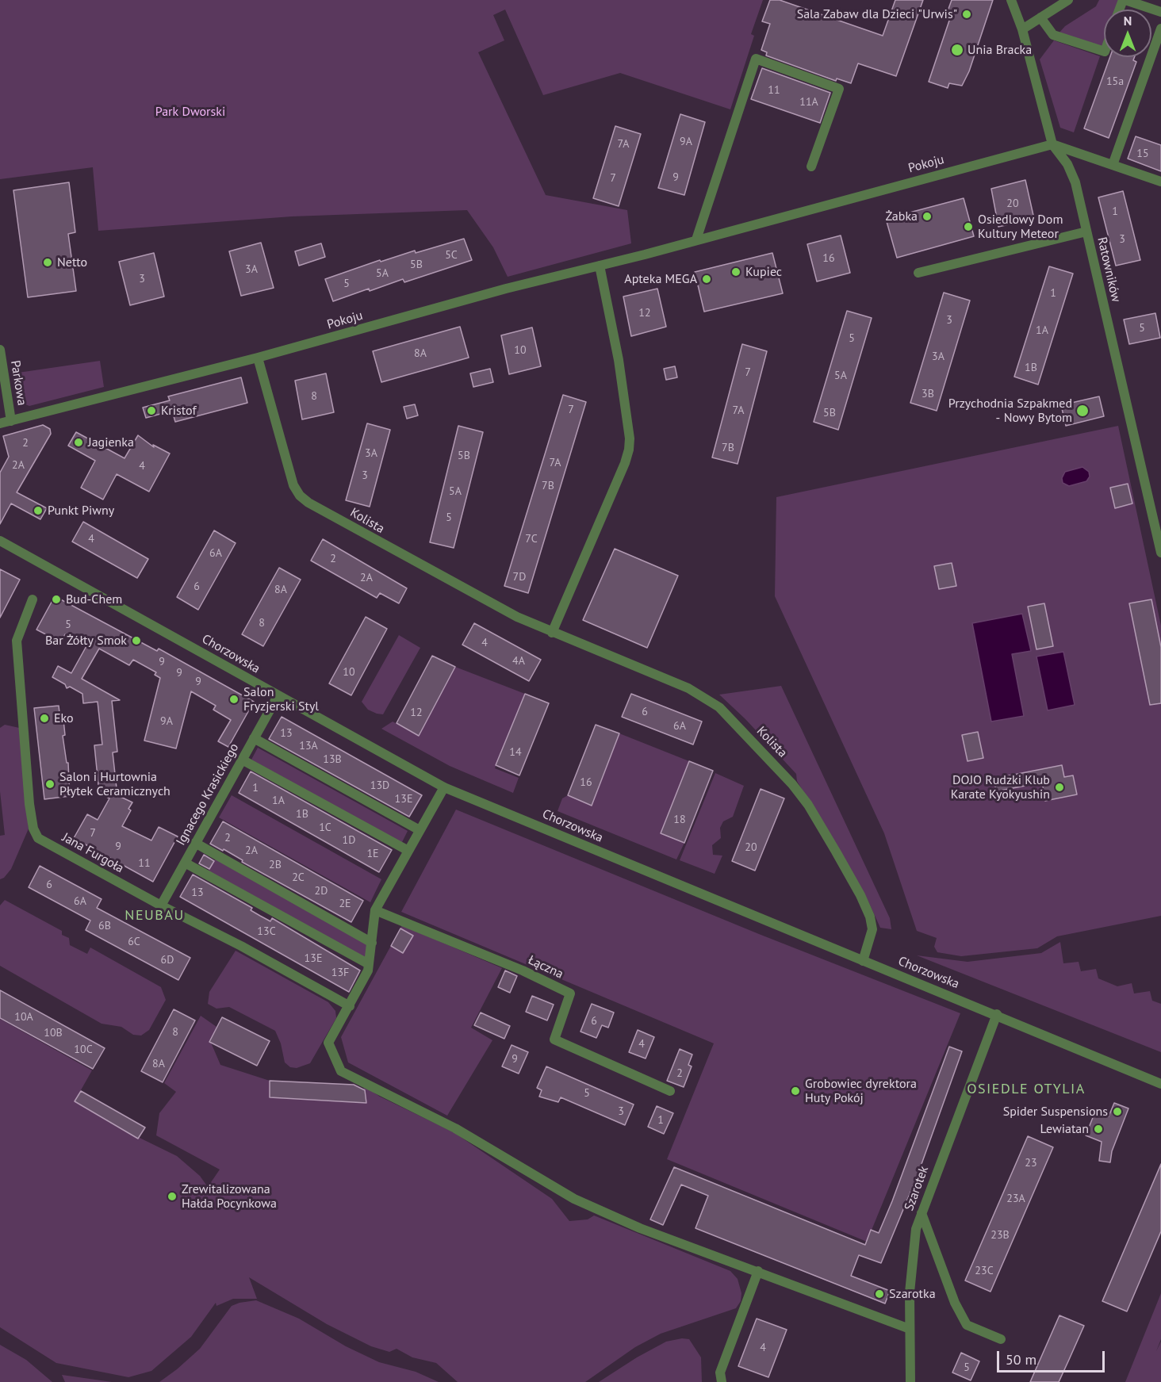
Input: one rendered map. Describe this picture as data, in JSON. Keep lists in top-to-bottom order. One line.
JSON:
{"streets":{"street":["Pokoju","Ratowników","Parkowa","Kolista","Chorzowska","Ignacego Krasickiego","Jana Furgoła","Łączna","Szarotek"]},"crossings":[["Pokoju","Ratowników"],["Pokoju","Parkowa"],["Pokoju","Kolista"],["Kolista","Chorzowska"],["Chorzowska","Ignacego Krasickiego"],["Chorzowska","Szarotek"],["Ignacego Krasickiego","Jana Furgoła"]],"districts":["NEUBAU","OSIEDLE OTYLIA"],"parks":["Park Dworski"],"places":["Sala Zabaw dla Dzieci \"Urwis\"","Unia Bracka","Żabka","Osiedlowy Dom Kultury Meteor","Netto","Kupiec","Apteka MEGA","Kristof","Przychodnia Szpakmed - Nowy Bytom","Jagienka","Punkt Piwny","Bud-Chem","Bar Żółty Smok","Salon Fryzjerski Styl","Eko","Salon i Hurtownia Płytek Ceramicznych","DOJO Rudzki Klub Karate Kyokyushin","Grobowiec dyrektora Huty Pokój","Spider Suspensions","Lewiatan","Zrewitalizowana Hałda Pocynkowa","Szarotka"],"house_numbers":["15a","11","11A","9A","7A","15","9","7","20","1","3","5C","16","5B","3A","5A","3","5","1","12","3","5","1A","5","10","8A","3A","1B","7","5A","3B","8","7","7A","5B","2","7B","3A","5B","7A","2A","4","3","7B","5A","5","4","7C","6A","2","7D","2A","6","8A","8","5","4","4A","9","10","9","9","6","12","9A","6A","13","13A","14","13B","16","13D","1","13E","1A","1B","18","1C","7","2","1D","9","20","2A","1E","11","2B","2C","6","2D","13","6A","2E","6B","13C","6C","13E","6D","13F","10A","6","8","10B","4","10C","9","8A","2","5","3","1","23","23A","23B","23C","4","5"],"scale_bar":"50 m","north":"top"}
